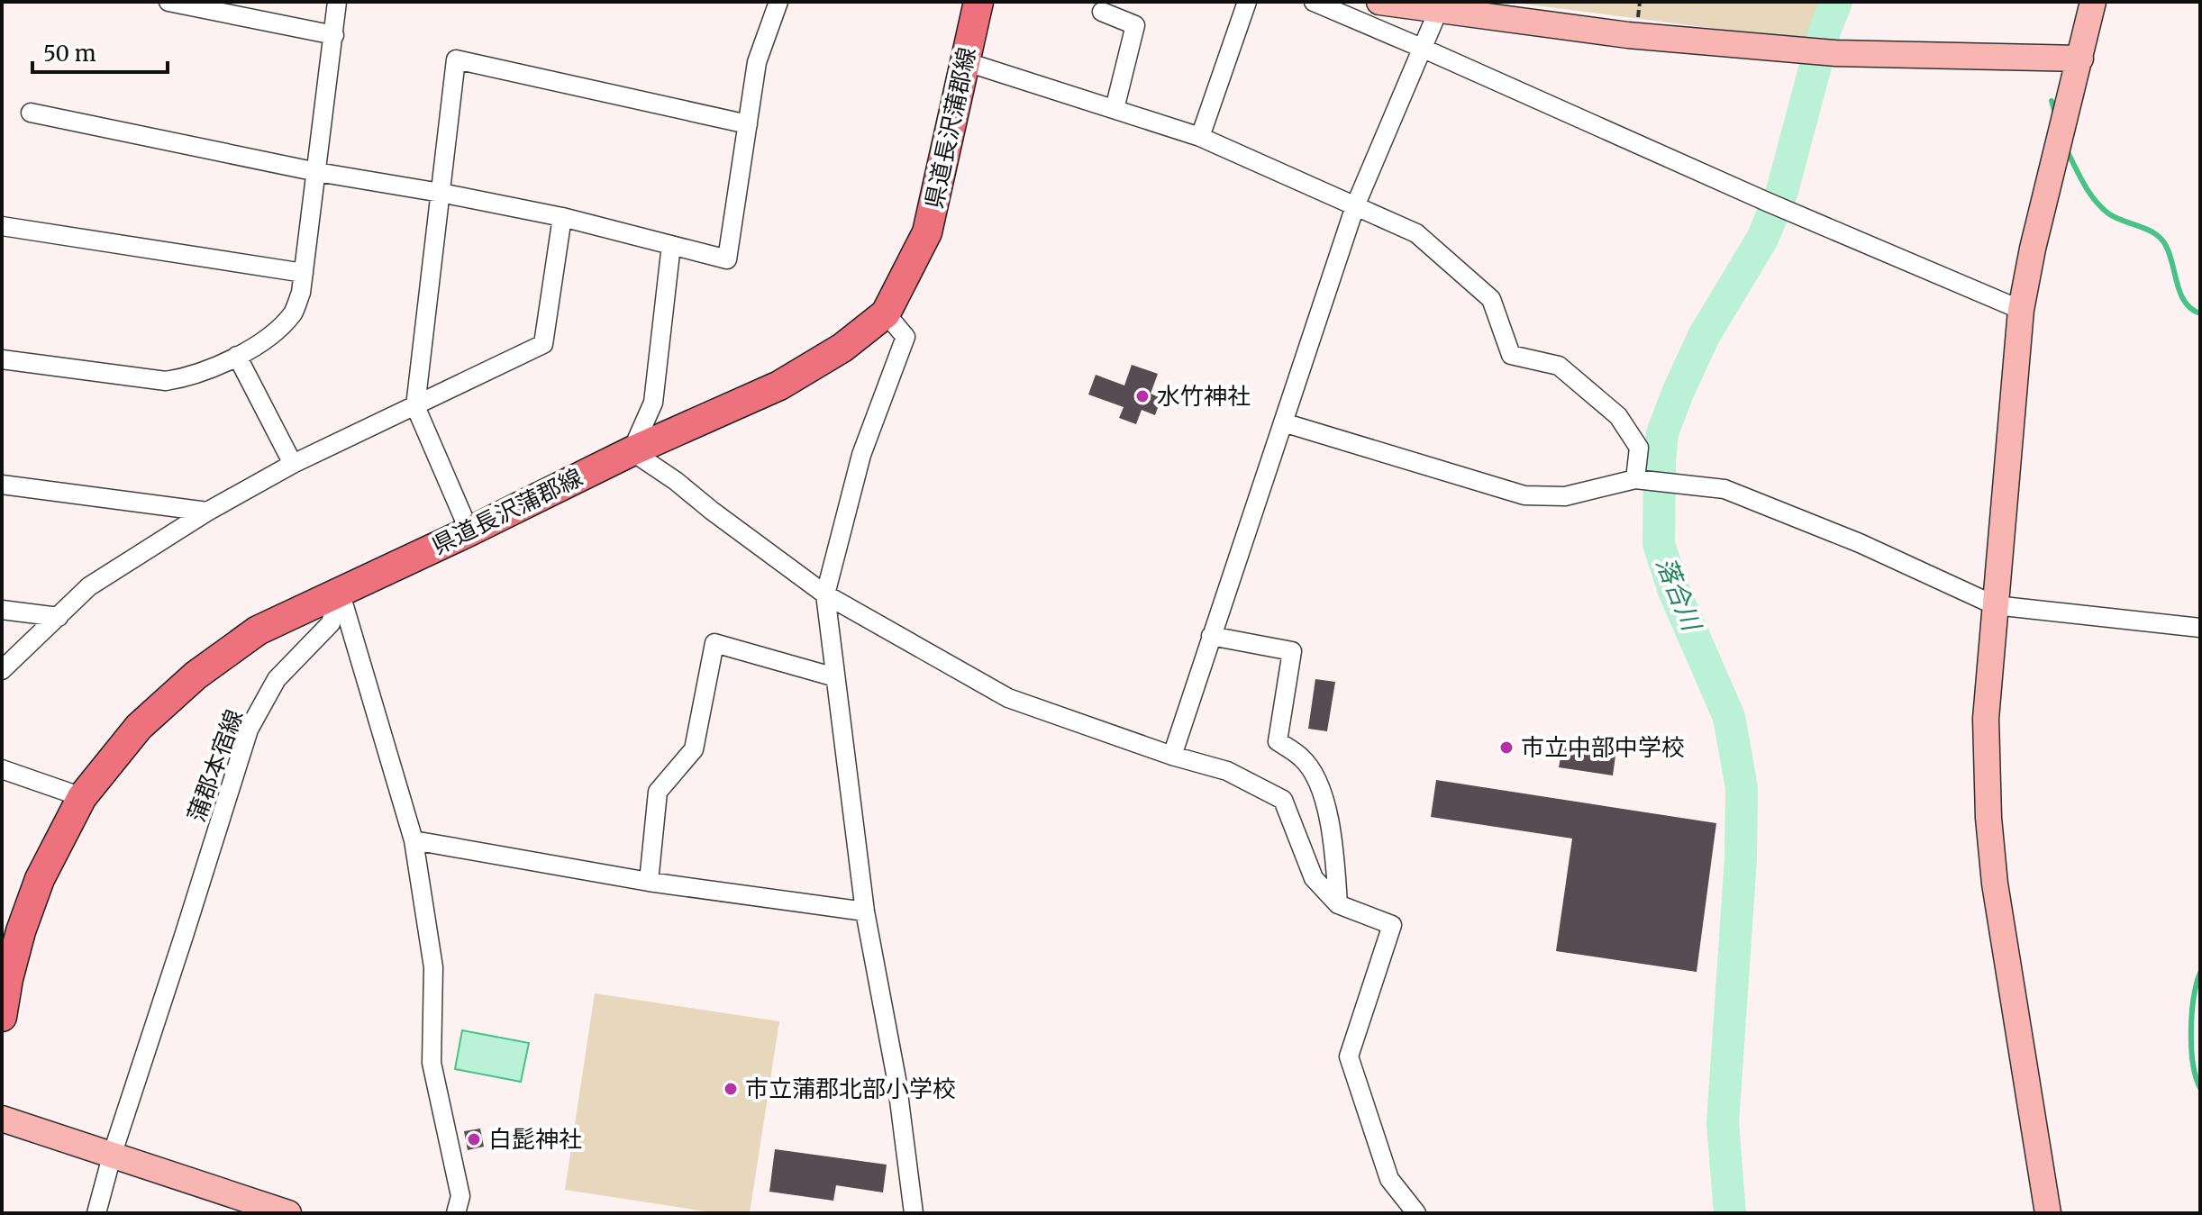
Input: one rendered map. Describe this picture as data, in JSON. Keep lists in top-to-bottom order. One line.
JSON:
{"streets":{"main road":["県道長沢蒲郡線"],"street":["蒲郡本宿線"]},"crossings":[["県道長沢蒲郡線","蒲郡本宿線"]],"water":["落合川"],"places":["水竹神社","市立中部中学校","市立蒲郡北部小学校","白髭神社"],"scale_bar":"50 m"}
